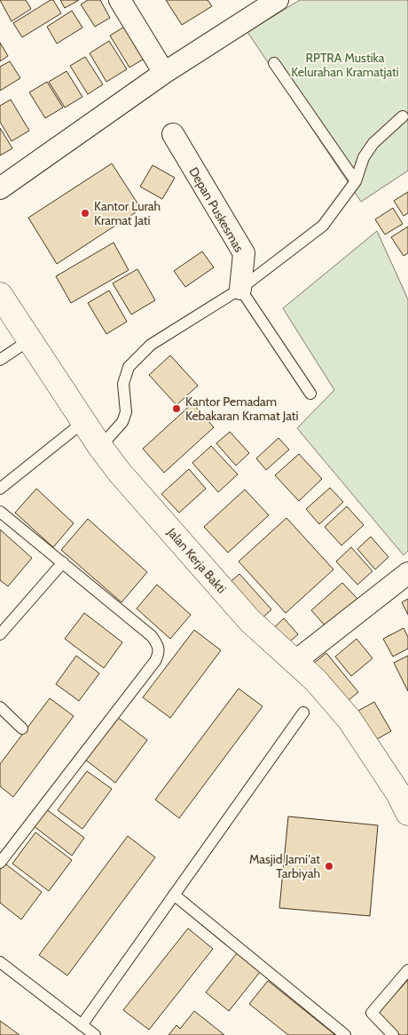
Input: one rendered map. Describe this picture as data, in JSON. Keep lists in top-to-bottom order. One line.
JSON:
{"streets":{"street":["Depan Puskesmas","Jalan Kerja Bakti"]},"parks":["RPTRA Mustika Kelurahan Kramatjati"],"places":["Kantor Lurah Kramat Jati","Kantor Pemadam Kebakaran Kramat Jati","Masjid Jami'at Tarbiyah"]}
